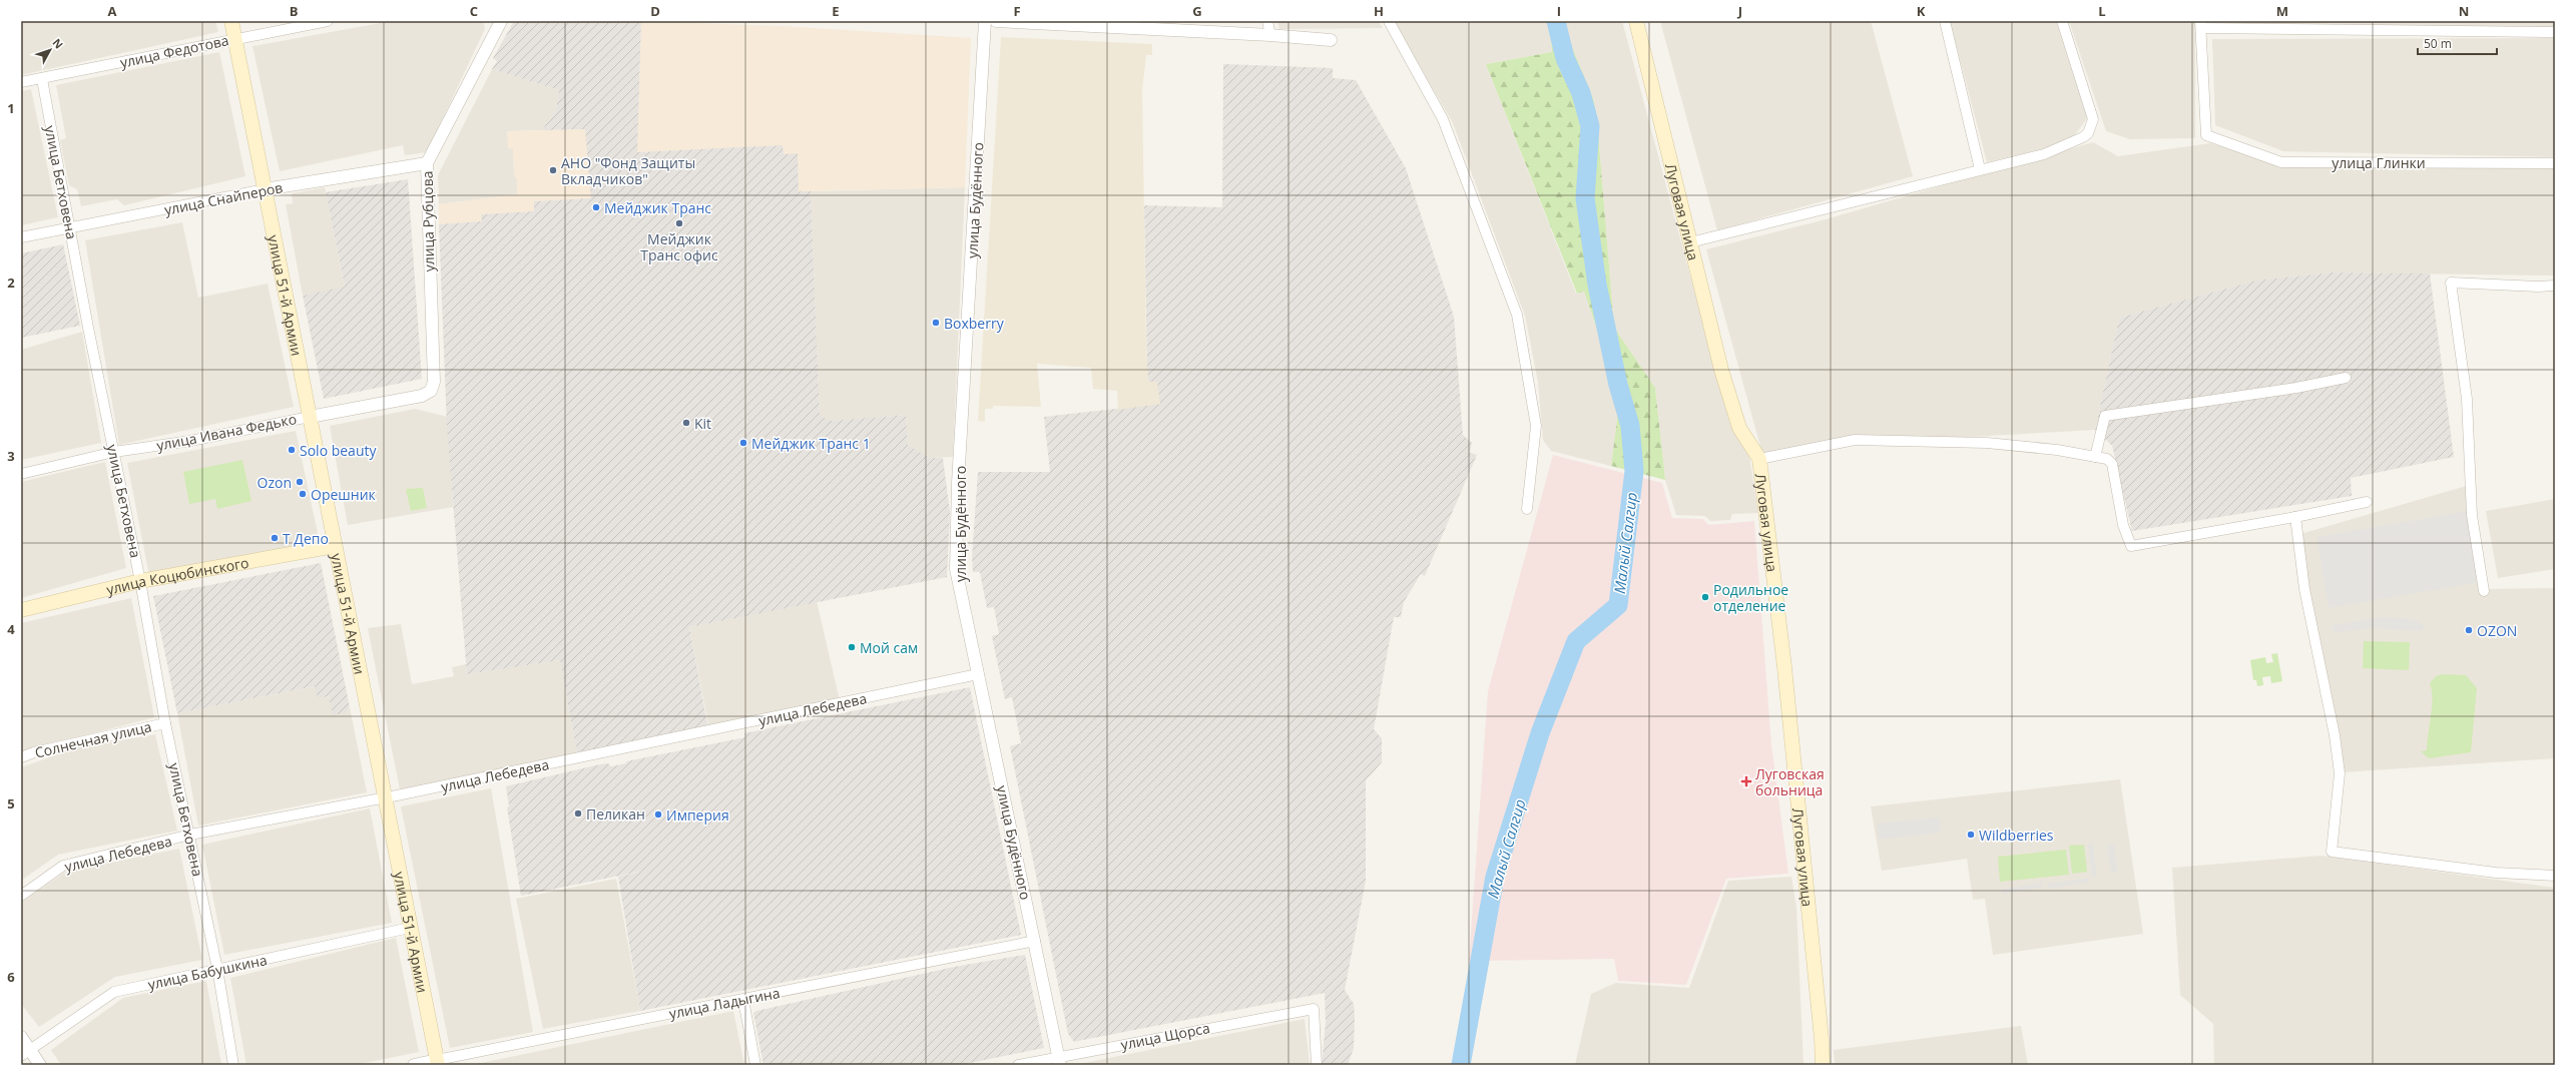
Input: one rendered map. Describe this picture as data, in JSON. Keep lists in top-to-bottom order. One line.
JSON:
{"streets":{"main road":["Луговая улица","улица 51-й Армии","улица Коцюбинского"],"street":["улица Федотова","улица Глинки","улица Бетховена","улица Снайперов","улица Будённого","улица Рубцова","улица Ивана Федько","улица Лебедева","Солнечная улица","улица Бабушкина","улица Ладыгина","улица Щорса"]},"crossings":[["улица Федотова","улица Бетховена"],["улица Федотова","улица 51-й Армии"],["улица Бетховена","улица Снайперов"],["улица Бетховена","улица Ивана Федько"],["улица Бетховена","улица Коцюбинского"],["улица Бетховена","улица Лебедева"],["улица Бетховена","Солнечная улица"],["улица Бетховена","улица Бабушкина"],["улица Снайперов","улица Рубцова"],["улица Снайперов","улица 51-й Армии"],["улица Будённого","улица Лебедева"],["улица Будённого","улица Ладыгина"],["улица Будённого","улица Щорса"],["улица Рубцова","улица Ивана Федько"],["улица 51-й Армии","улица Ивана Федько"],["улица 51-й Армии","улица Коцюбинского"],["улица 51-й Армии","улица Лебедева"],["улица 51-й Армии","улица Бабушкина"],["улица 51-й Армии","улица Ладыгина"]],"water":["Малый Салгир"],"places":{"other":["АНО \"Фонд Защиты Вкладчиков\"","Мейджик Транс","Мейджик Транс офис","Boxberry","Kit","Мейджик Транс 1","Solo beauty","Ozon","Орешник","Т Депо","Родильное отделение","OZON","Мой сам","Пеликан","Империя","Wildberries"],"health":["Луговская больница"]},"scale_bar":"50 m","north":"top right","grid":{"columns":["A","B","C","D","E","F","G","H","I","J","K","L","M","N"],"rows":["1","2","3","4","5","6"]}}
